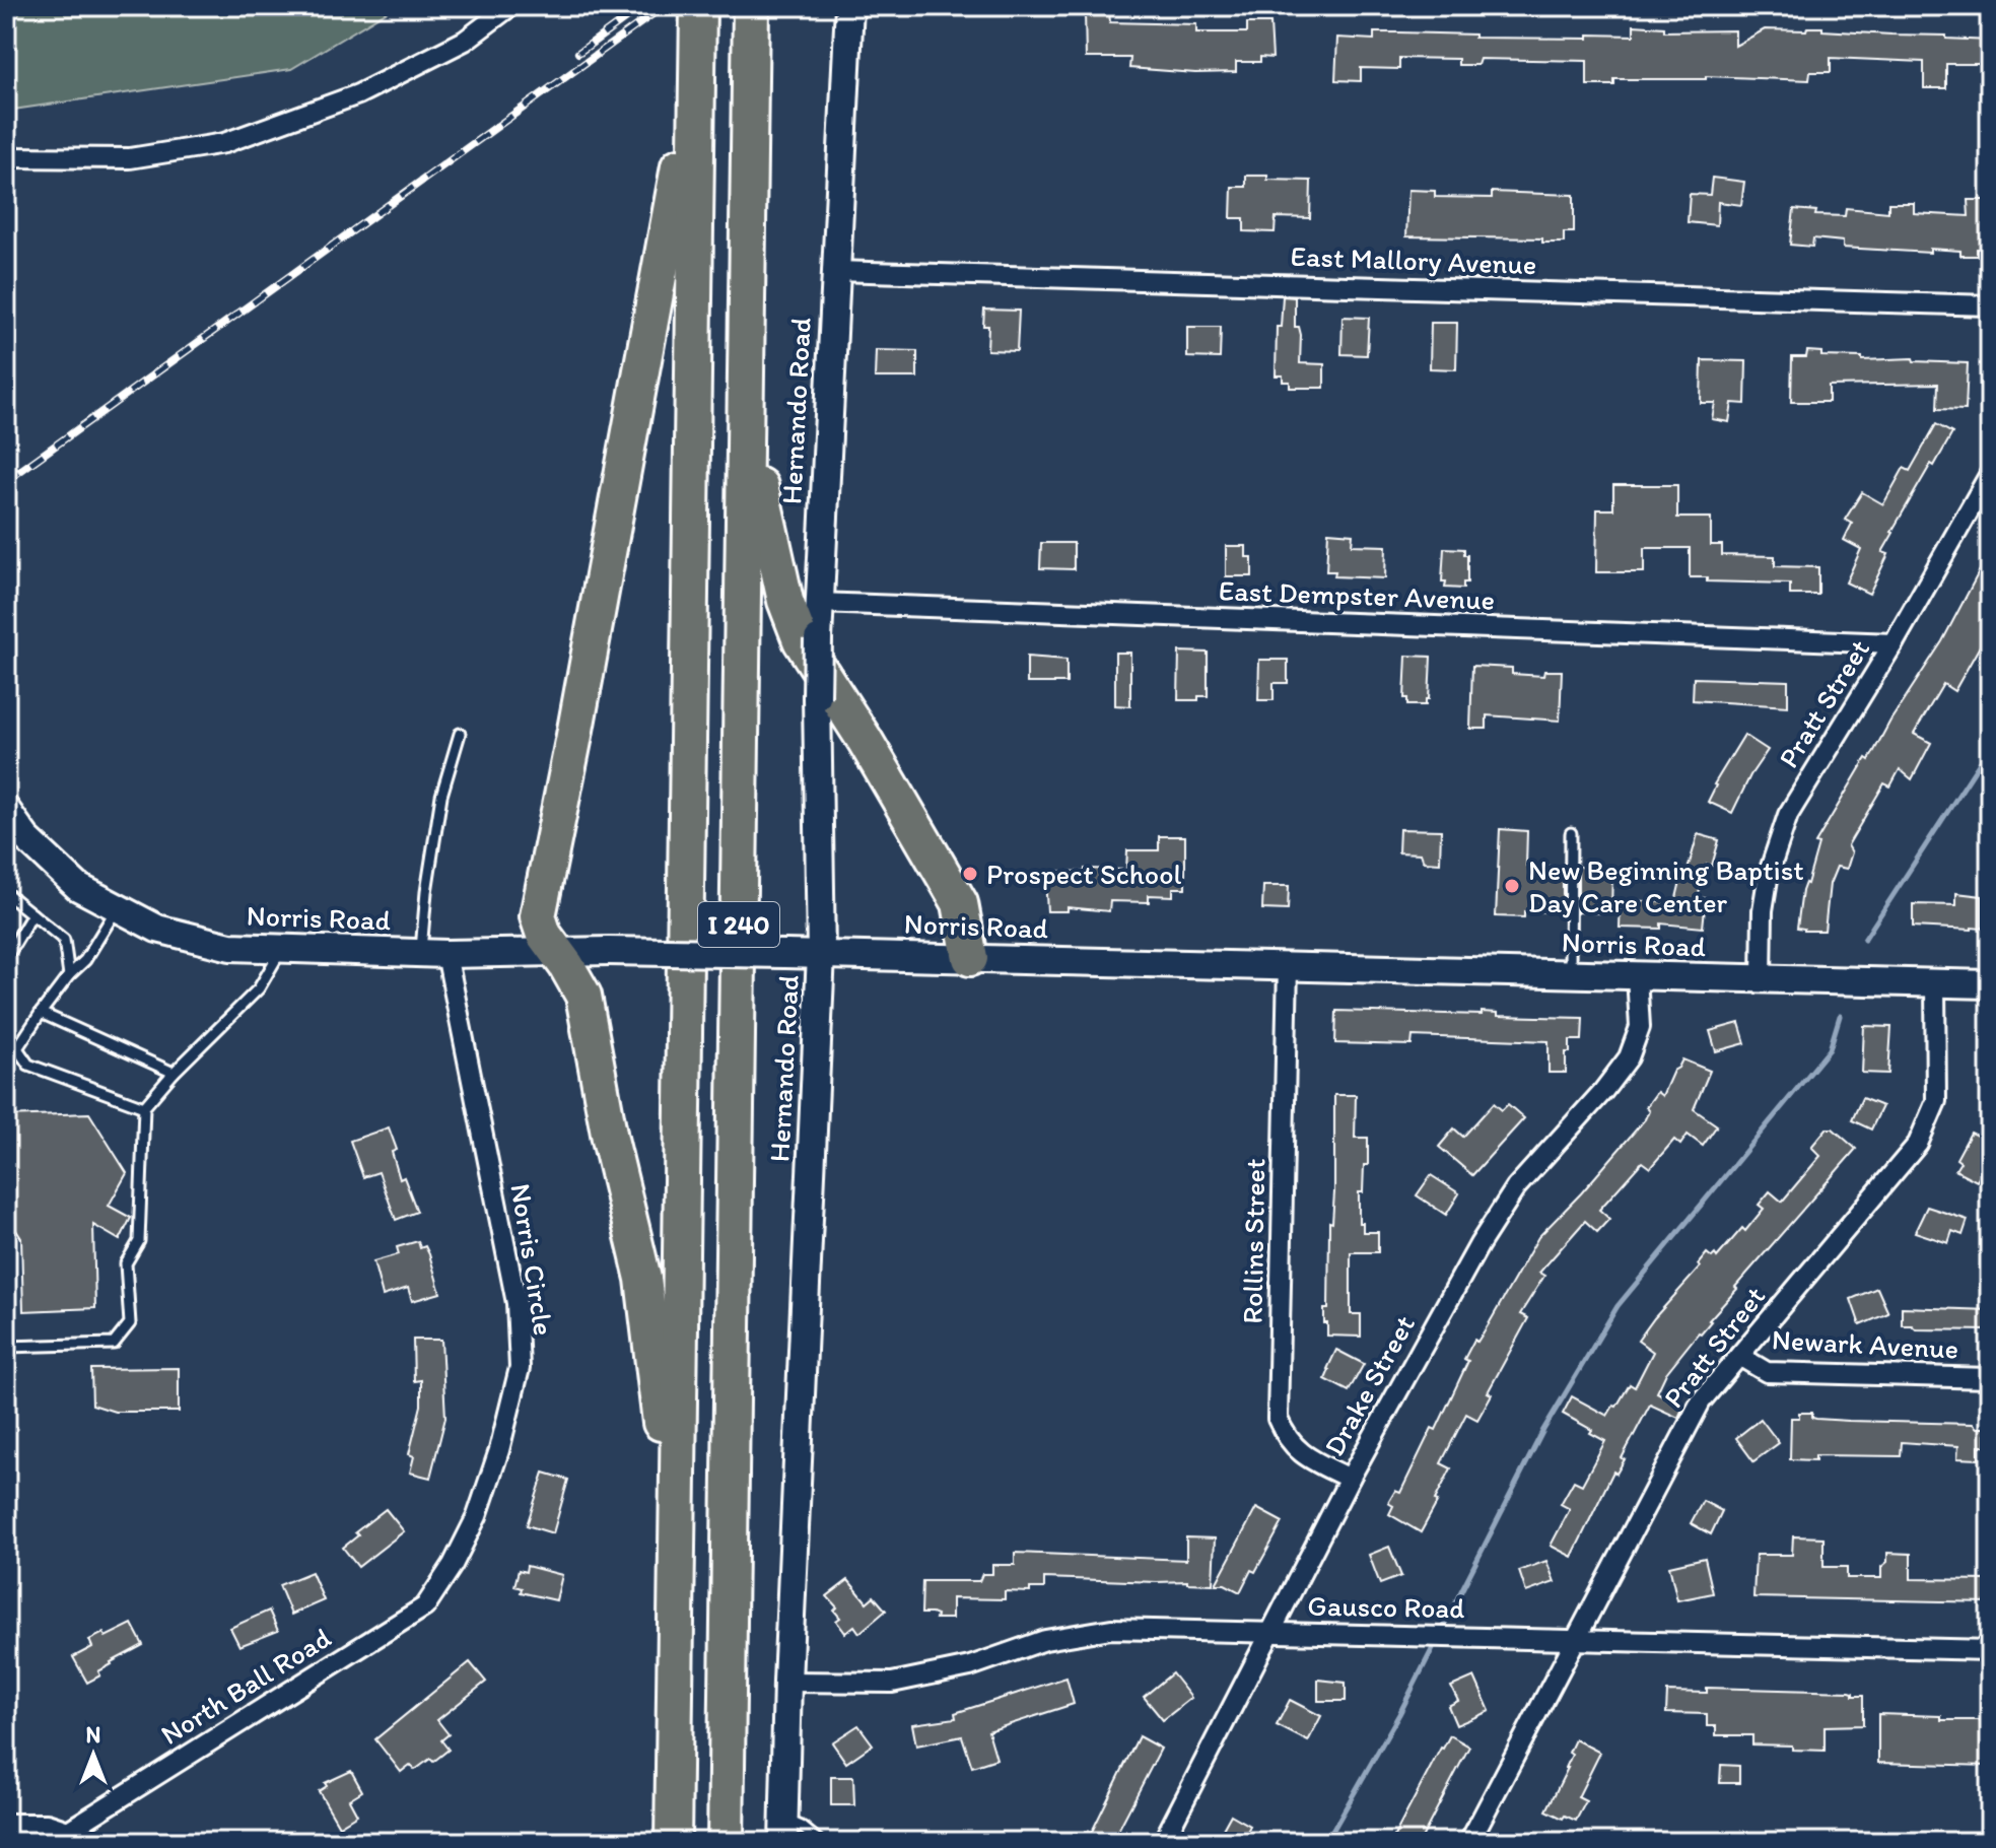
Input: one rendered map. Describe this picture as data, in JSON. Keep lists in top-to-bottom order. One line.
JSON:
{"streets":{"highway":["I 240"],"main road":["Hernando Road","Norris Road"],"street":["East Mallory Avenue","East Dempster Avenue","Pratt Street","Rollins Street","Norris Circle","Newark Avenue","Drake Street","Gausco Road","North Ball Road"]},"crossings":[["East Mallory Avenue","Hernando Road"],["Hernando Road","East Dempster Avenue"],["Hernando Road","Norris Road"],["Hernando Road","Gausco Road"],["East Dempster Avenue","Pratt Street"],["Pratt Street","Norris Road"],["Pratt Street","Newark Avenue"],["Pratt Street","Gausco Road"],["Norris Road","Rollins Street"],["Norris Road","Norris Circle"],["Norris Road","Drake Street"],["Rollins Street","Drake Street"],["Norris Circle","North Ball Road"],["Drake Street","Gausco Road"]],"places":["Prospect School","New Beginning Baptist Day Care Center"],"north":"top"}
